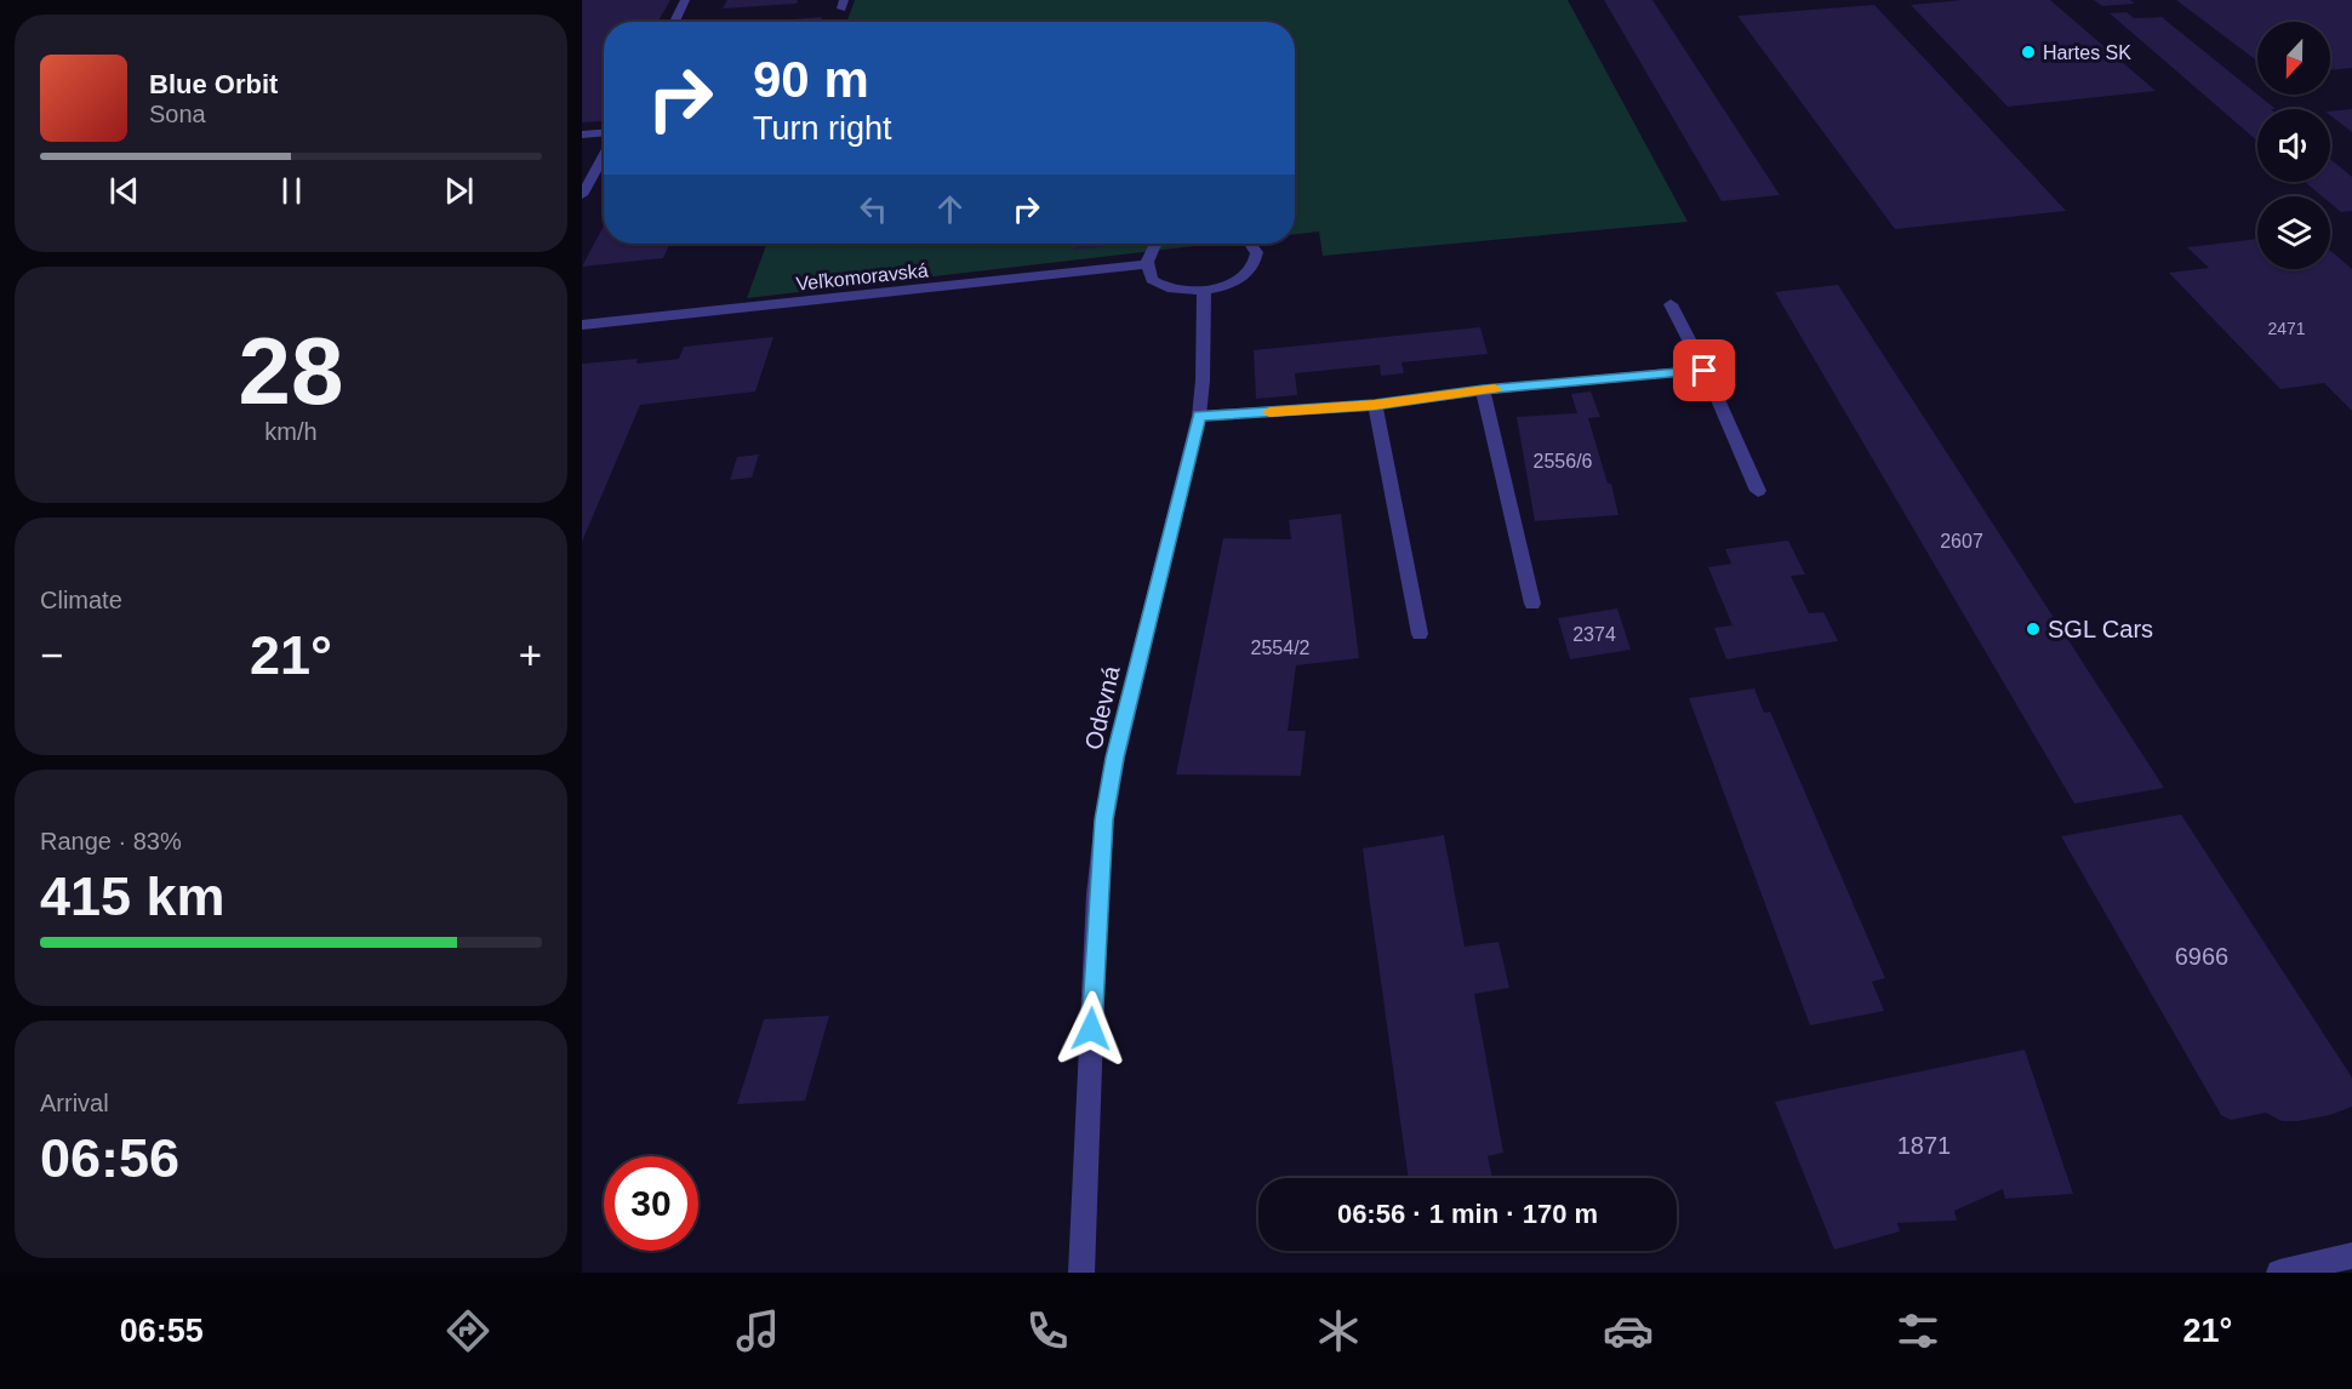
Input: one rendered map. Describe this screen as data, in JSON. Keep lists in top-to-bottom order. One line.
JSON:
{"streets":{"street":["Veľkomoravská","Odevná"]},"places":["Hartes SK","SGL Cars"],"house_numbers":["2471","2556/6","2607","2374","2554/2","6966","1871"],"north":"bottom","page":{"turn":["90 m","Turn right"],"song":["Blue Orbit","Sona"],"tile":[["28","km/h"],"Climate",["Range · 83%","415 km"],["Arrival","06:56"]],"heat":["−","21°","+"],"limit":"30","trip":"06:56 · 1 min · 170 m","tabs":["06:55","21°"]}}
